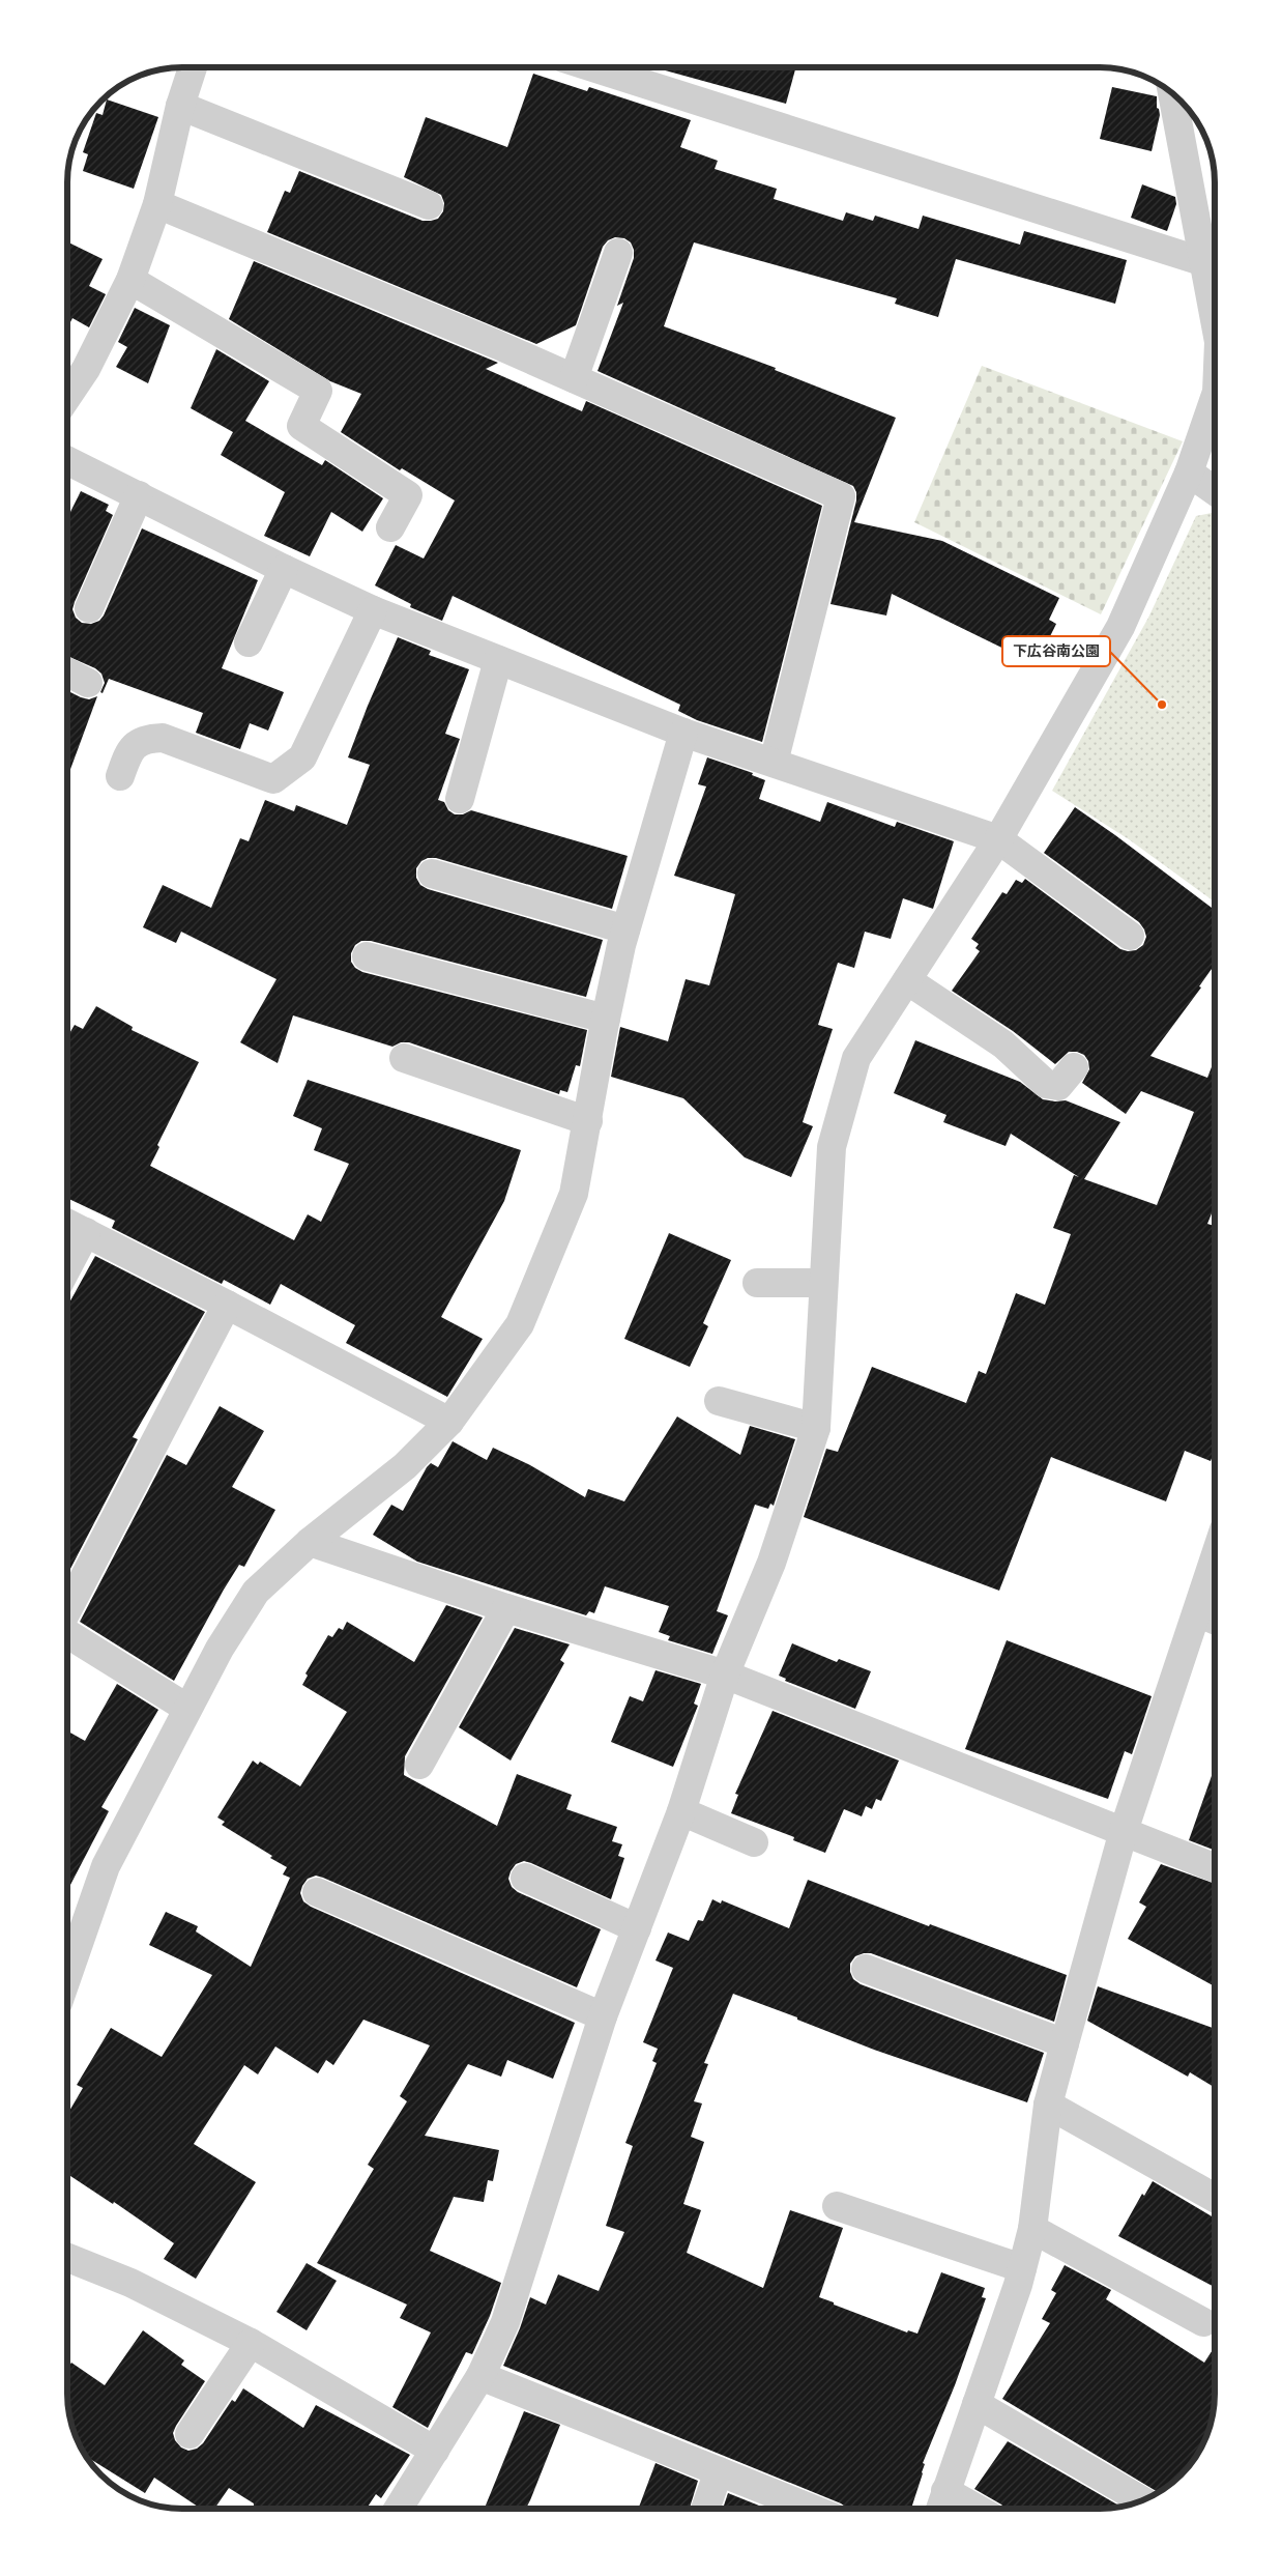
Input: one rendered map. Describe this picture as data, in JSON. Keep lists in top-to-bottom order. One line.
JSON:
{"places":["下広谷南公園"]}
